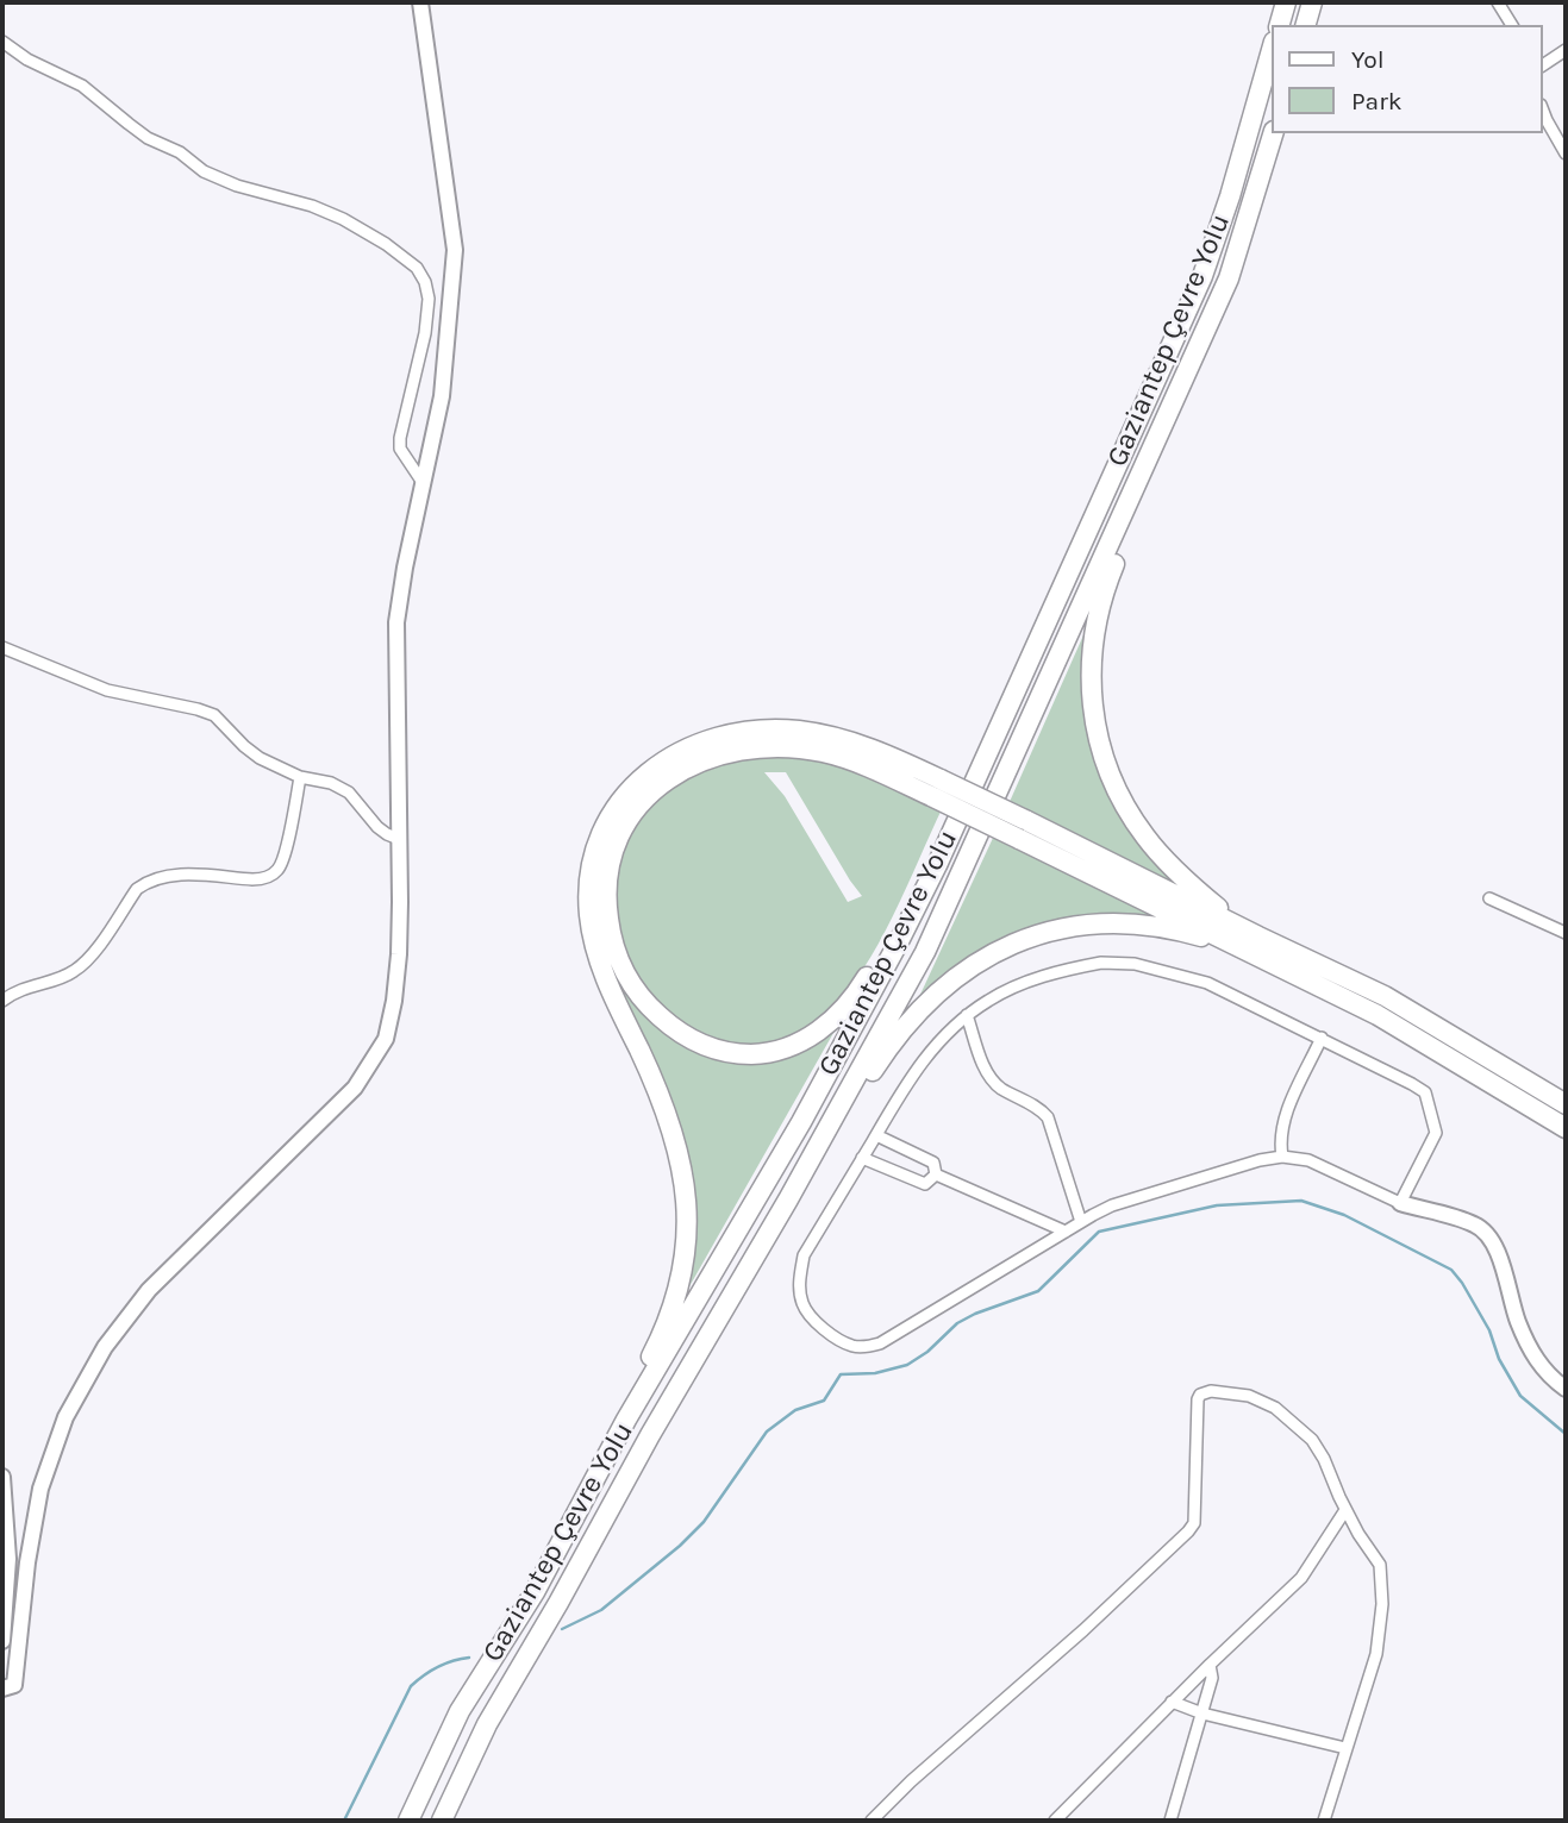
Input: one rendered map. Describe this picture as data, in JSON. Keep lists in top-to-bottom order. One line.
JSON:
{"streets":{"highway":["Gaziantep Çevre Yolu"]},"legend":["Yol","Park"]}
